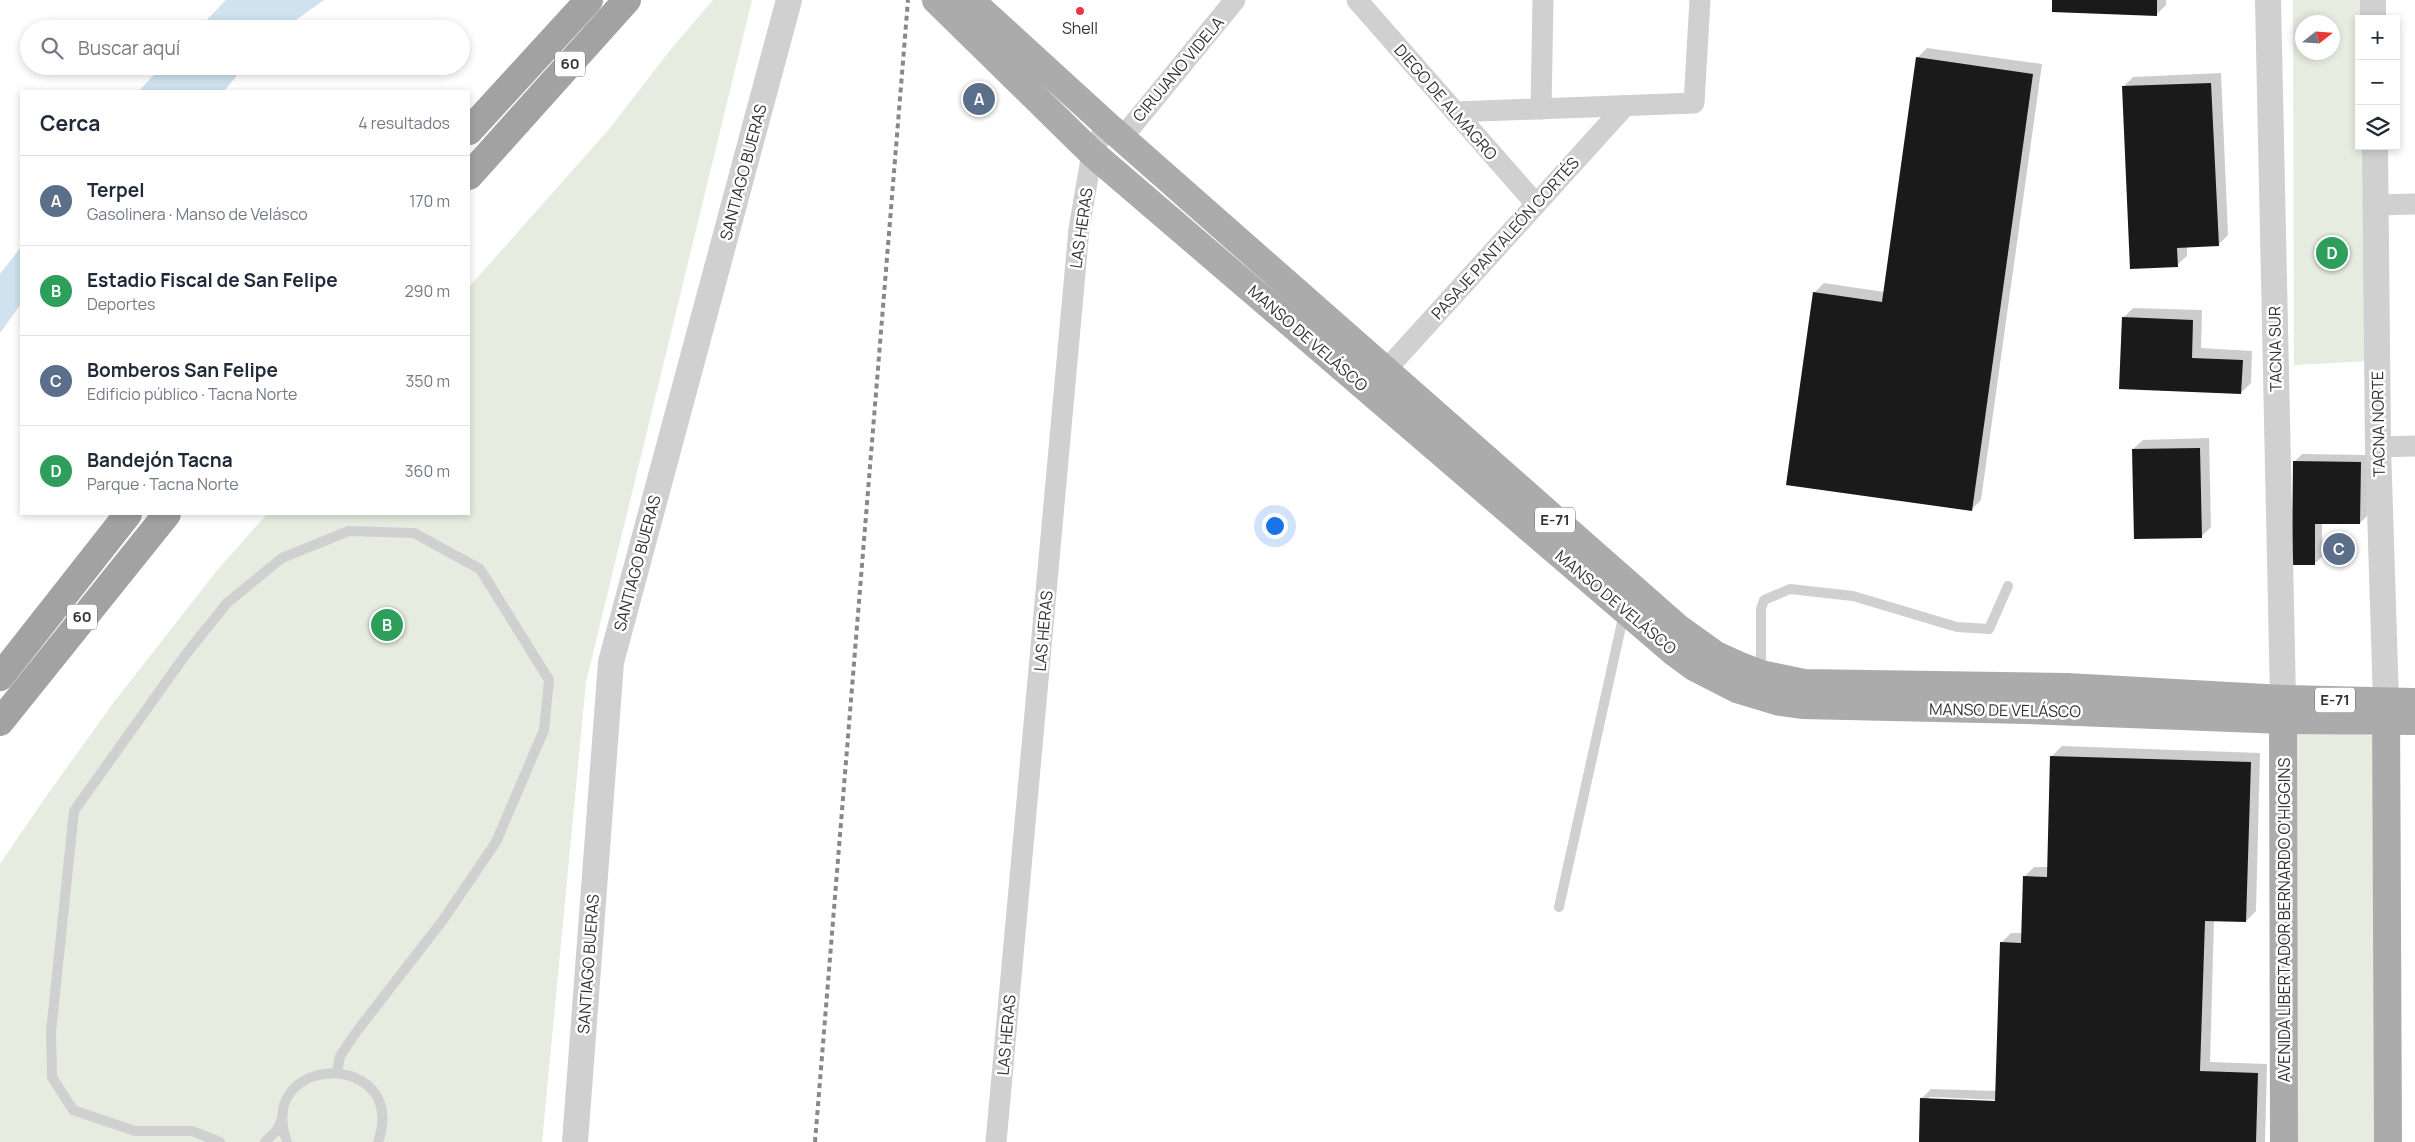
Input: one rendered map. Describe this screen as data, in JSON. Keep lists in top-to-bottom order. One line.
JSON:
{"streets":{"highway":["60"],"main road":["MANSO DE VELÁSCO","E-71","AVENIDA LIBERTADOR BERNARDO O'HIGGINS"],"street":["CIRUJANO VIDELA","DIEGO DE ALMAGRO","SANTIAGO BUERAS","LAS HERAS","PASAJE PANTALEÓN CORTÉS","TACNA SUR","TACNA NORTE"]},"crossings":[["CIRUJANO VIDELA","LAS HERAS"],["CIRUJANO VIDELA","MANSO DE VELÁSCO"],["DIEGO DE ALMAGRO","PASAJE PANTALEÓN CORTÉS"],["LAS HERAS","MANSO DE VELÁSCO"],["PASAJE PANTALEÓN CORTÉS","MANSO DE VELÁSCO"],["MANSO DE VELÁSCO","TACNA SUR"],["MANSO DE VELÁSCO","E-71"],["MANSO DE VELÁSCO","AVENIDA LIBERTADOR BERNARDO O'HIGGINS"],["TACNA SUR","E-71"],["TACNA SUR","AVENIDA LIBERTADOR BERNARDO O'HIGGINS"],["TACNA NORTE","E-71"],["E-71","AVENIDA LIBERTADOR BERNARDO O'HIGGINS"]],"places":["Shell"],"north":"right","page":{"map_buttons":["+","−"],"search":"Buscar aquí","pins":["A","D","C","B"],"heading":["Cerca","4 resultados"],"list":[{"mark":"A","name":"Terpel","note":"Gasolinera · Manso de Velásco","value":"170 m"},{"mark":"B","name":"Estadio Fiscal de San Felipe","note":"Deportes","value":"290 m"},{"mark":"C","name":"Bomberos San Felipe","note":"Edificio público · Tacna Norte","value":"350 m"},{"mark":"D","name":"Bandejón Tacna","note":"Parque · Tacna Norte","value":"360 m"}]}}
